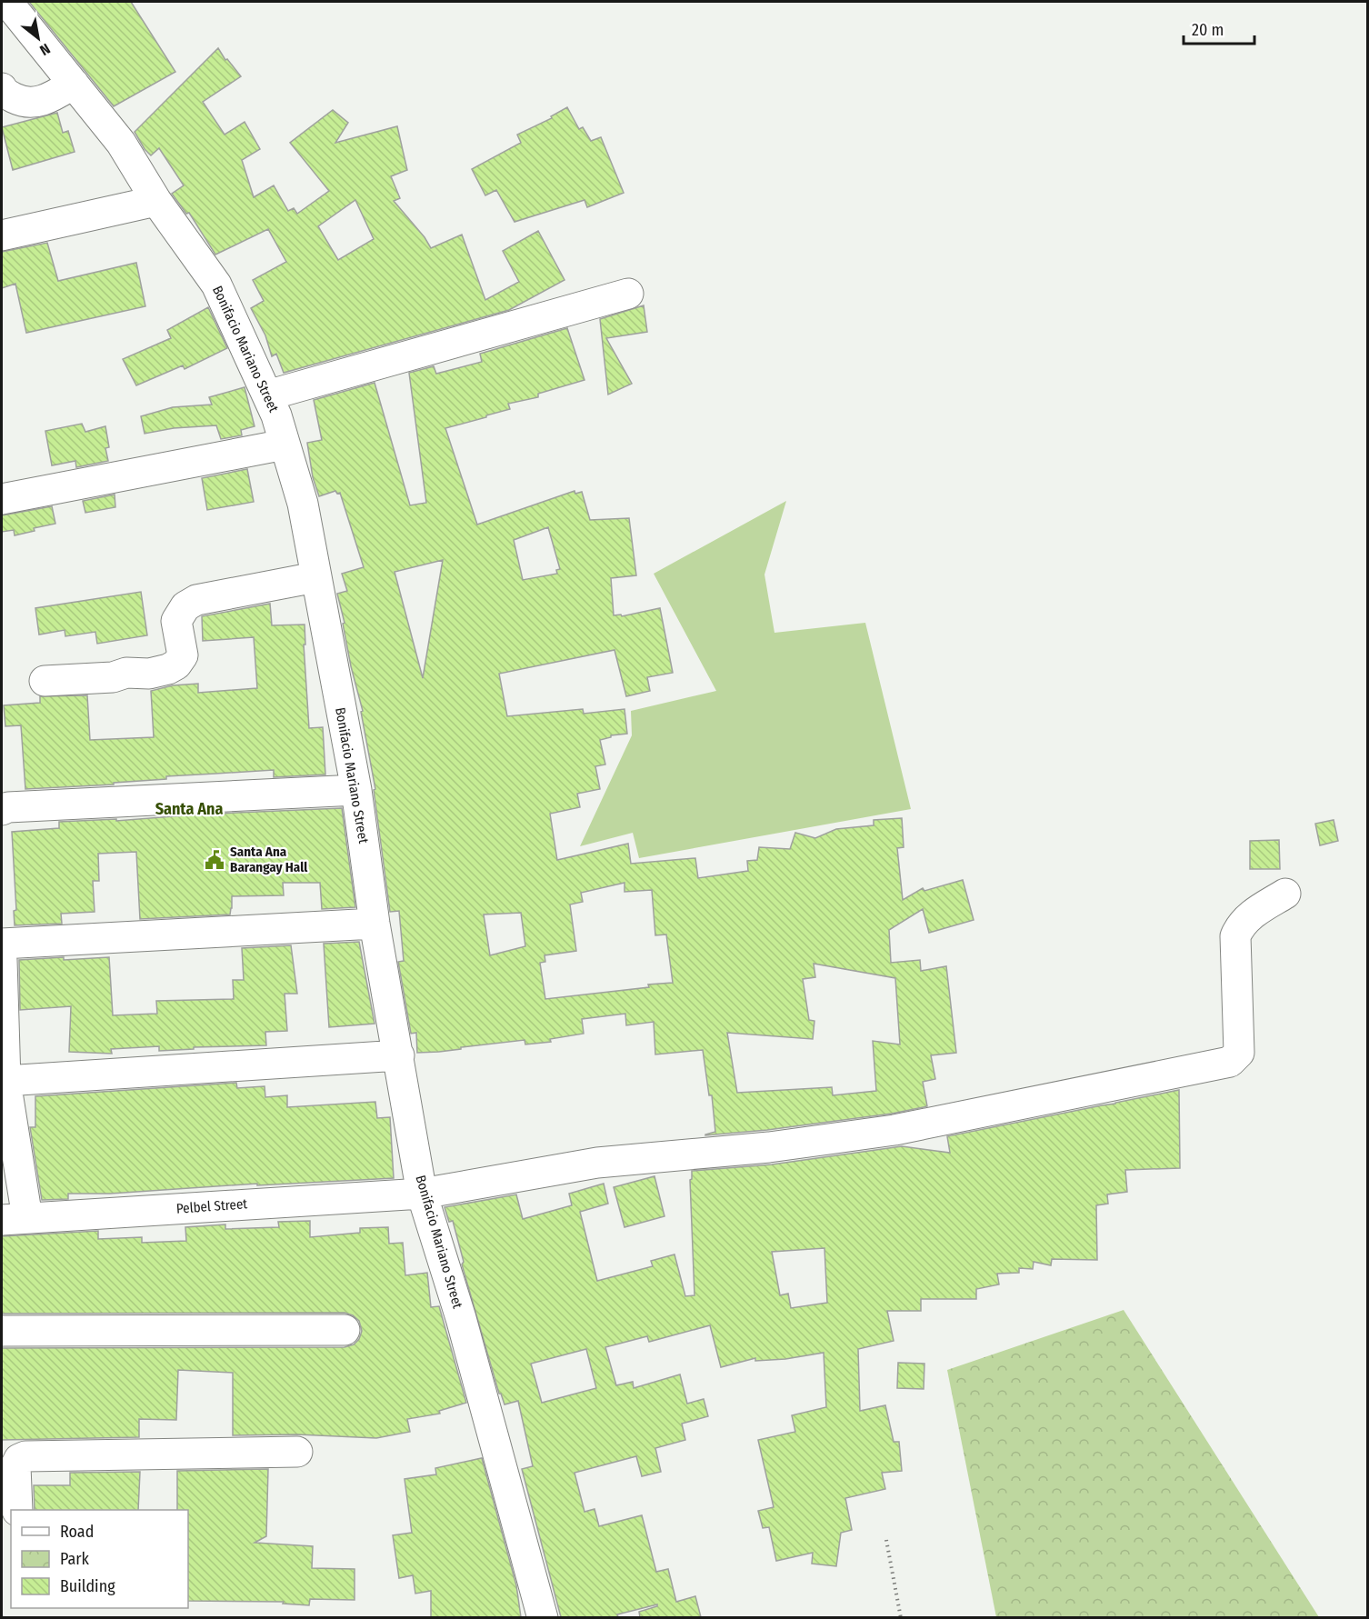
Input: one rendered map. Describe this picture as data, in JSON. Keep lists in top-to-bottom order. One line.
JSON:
{"streets":{"street":["Bonifacio Mariano Street","Pelbel Street"]},"crossings":[["Bonifacio Mariano Street","Pelbel Street"]],"districts":["Santa Ana"],"places":{"public building":["Santa Ana Barangay Hall"]},"legend":["Road","Park","Building"],"scale_bar":"20 m","north":"bottom right"}
